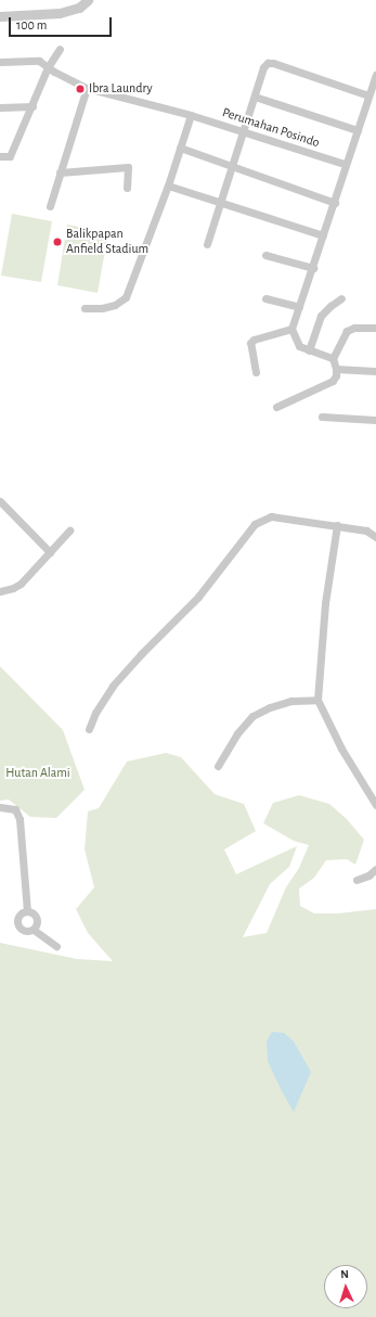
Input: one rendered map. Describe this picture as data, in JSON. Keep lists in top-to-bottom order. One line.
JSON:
{"streets":{"street":["Perumahan Posindo"]},"parks":["Hutan Alami"],"places":["Ibra Laundry","Balikpapan Anfield Stadium"],"scale_bar":"100 m","north":"top"}
